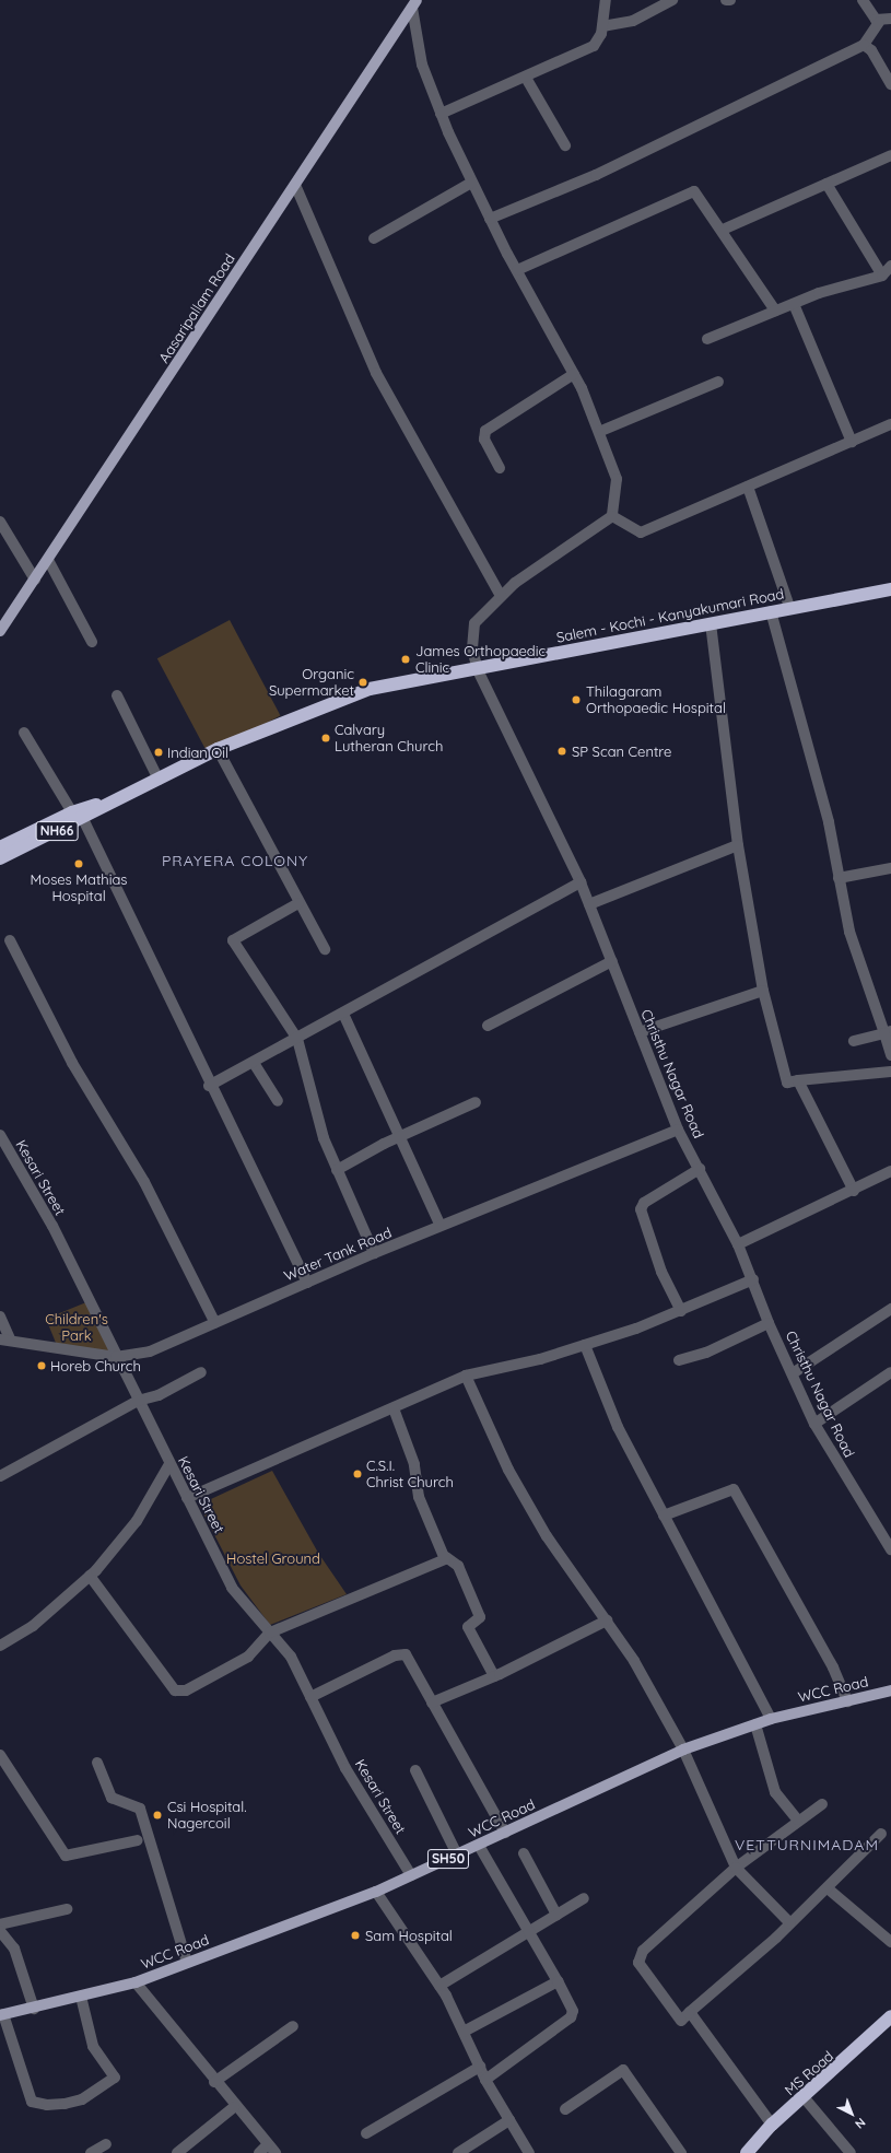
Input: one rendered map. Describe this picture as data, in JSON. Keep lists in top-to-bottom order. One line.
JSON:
{"streets":{"highway":["Salem - Kochi - Kanyakumari Road","NH66","MS Road"],"main road":["Aasaripallam Road","WCC Road","SH50"],"street":["Christhu Nagar Road","Kesari Street","Water Tank Road"]},"crossings":[["Salem - Kochi - Kanyakumari Road","Christhu Nagar Road"],["Christhu Nagar Road","Water Tank Road"],["Kesari Street","Water Tank Road"],["Kesari Street","WCC Road"]],"districts":["PRAYERA COLONY","VETTURNIMADAM"],"parks":["Children's Park","Hostel Ground"],"places":["James Orthopaedic Clinic","Organic Supermarket","Thilagaram Orthopaedic Hospital","Calvary Lutheran Church","SP Scan Centre","Indian Oil","Moses Mathias Hospital","Horeb Church","C.S.I. Christ Church","Csi Hospital. Nagercoil","Sam Hospital"],"north":"bottom right"}
